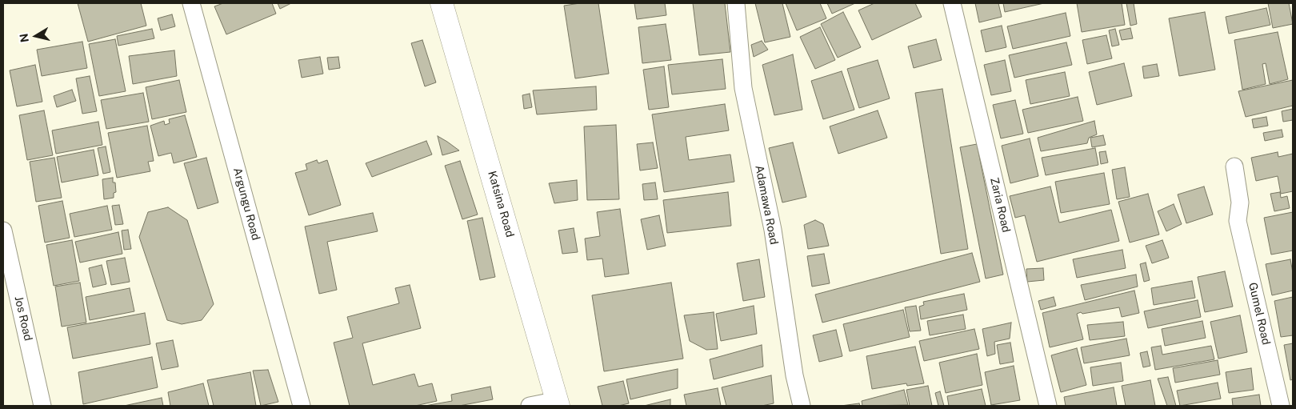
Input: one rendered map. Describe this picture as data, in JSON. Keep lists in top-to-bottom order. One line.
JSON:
{"streets":{"street":["Argungu Road","Katsina Road","Adamawa Road","Zaria Road","Gumel Road","Jos Road"]},"north":"left"}
